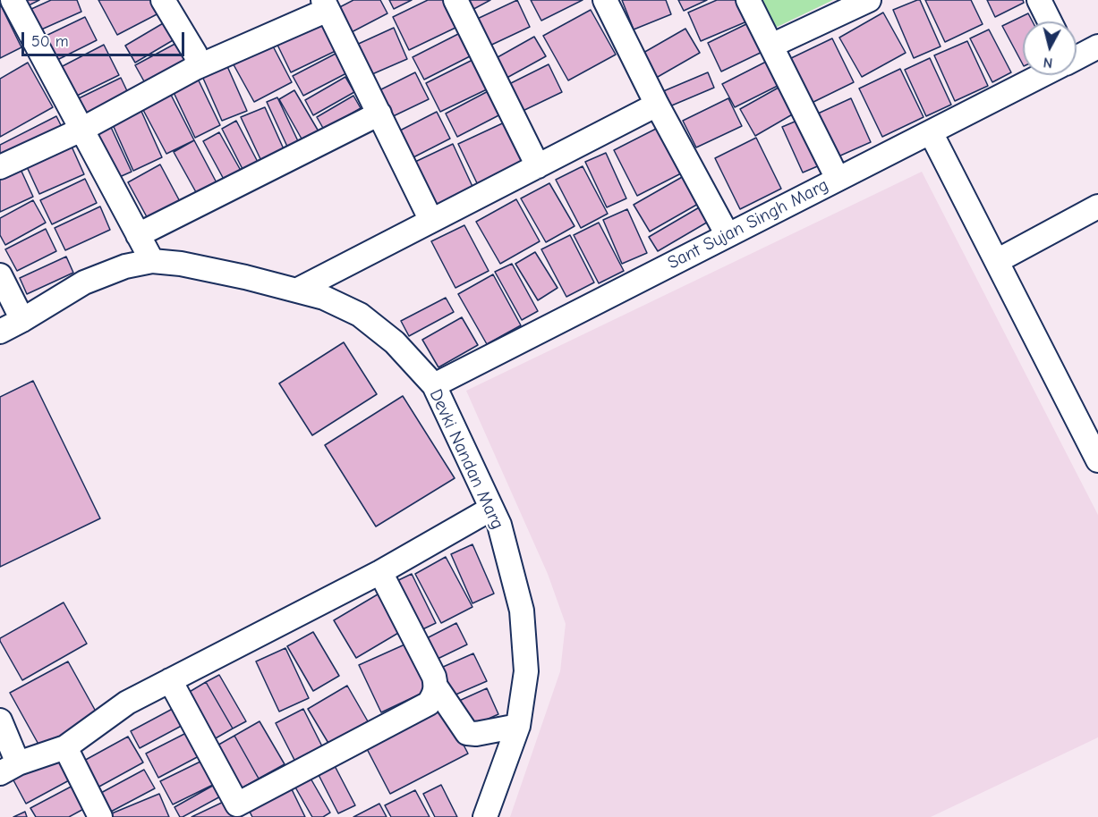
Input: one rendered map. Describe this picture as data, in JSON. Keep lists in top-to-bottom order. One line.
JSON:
{"streets":{"street":["Sant Sujan Singh Marg","Devki Nandan Marg"]},"crossings":[["Sant Sujan Singh Marg","Devki Nandan Marg"]],"scale_bar":"50 m","north":"bottom"}
